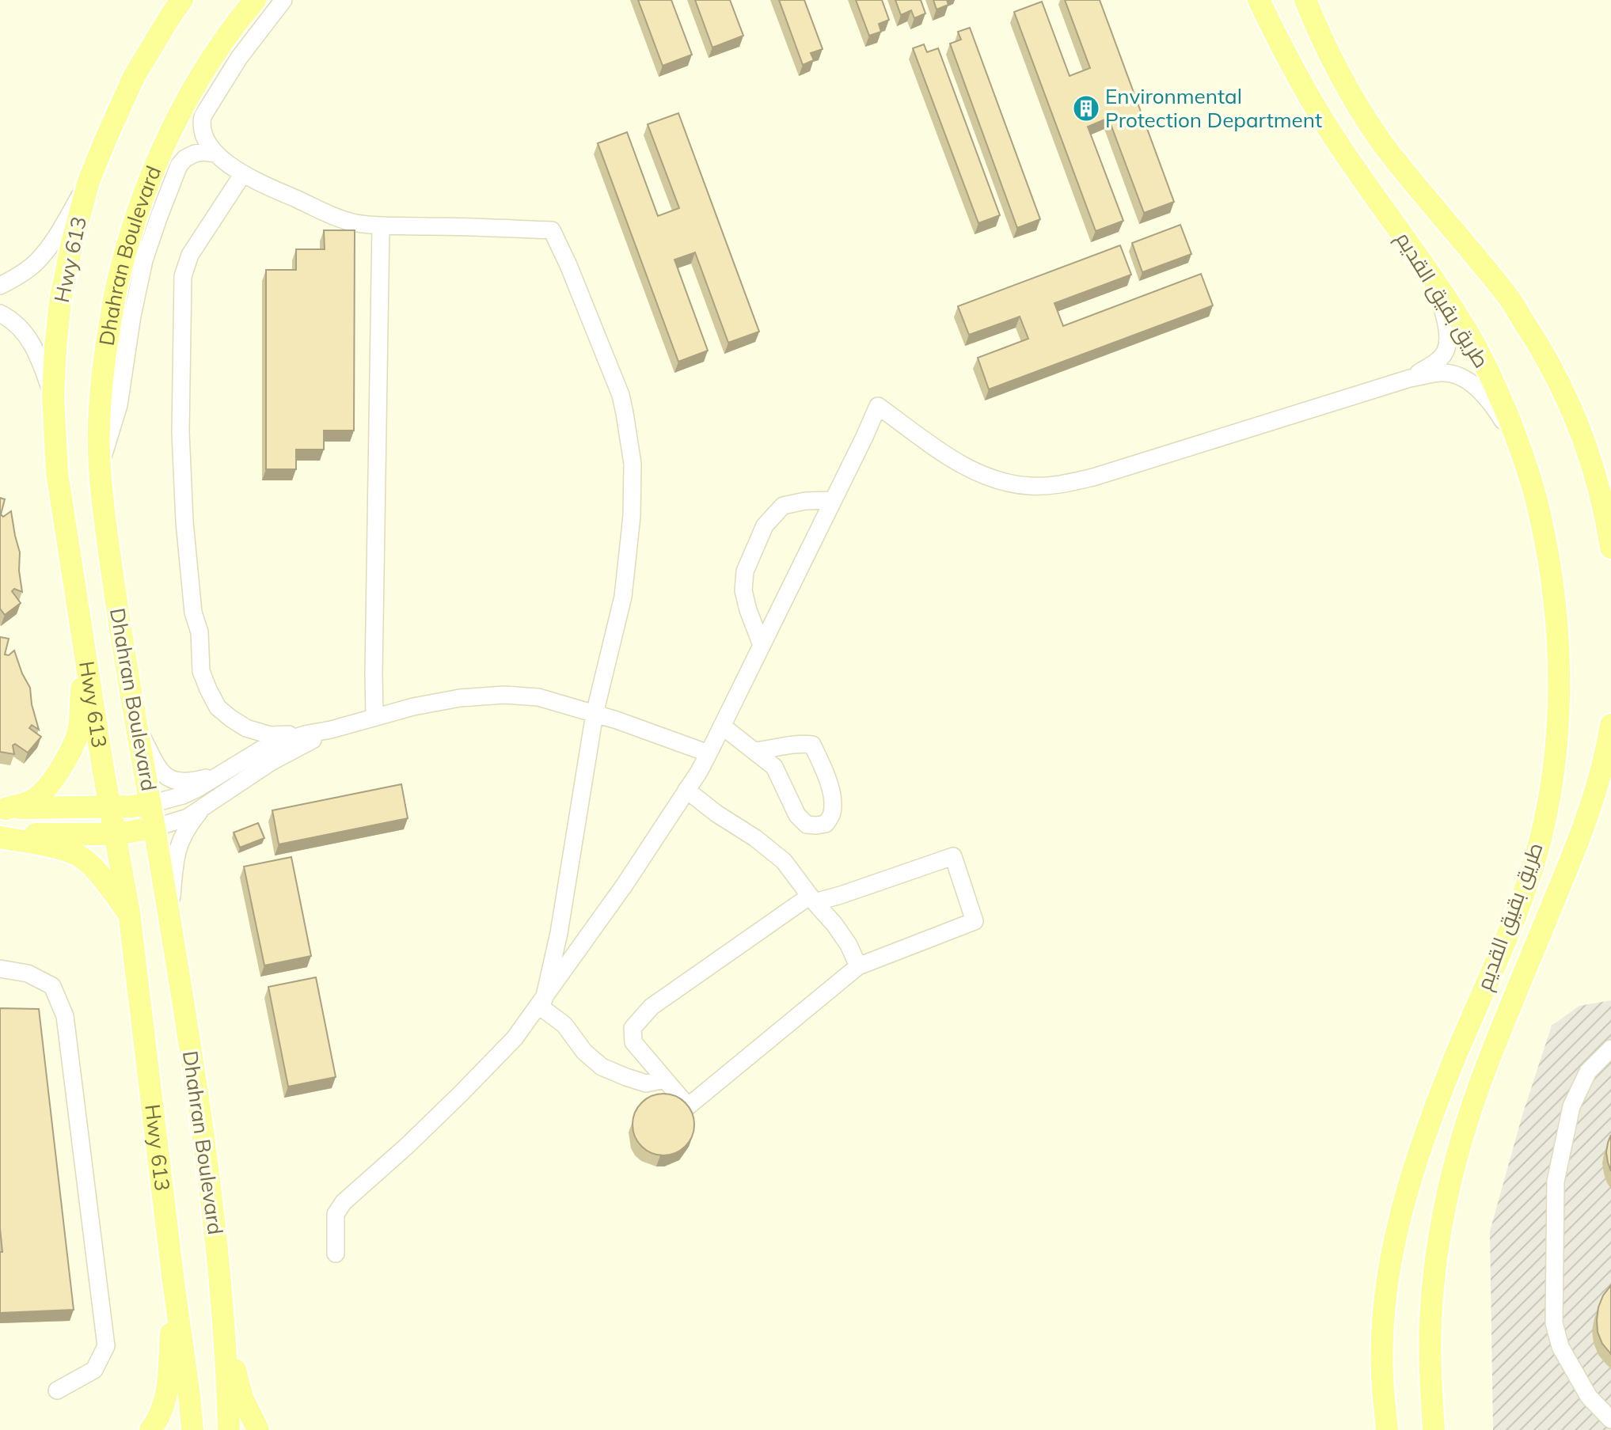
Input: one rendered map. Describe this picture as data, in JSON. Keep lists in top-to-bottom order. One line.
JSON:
{"streets":{"main road":["Dhahran Boulevard","Hwy 613","طريق بقيق القديم"]},"places":{"building":["Environmental Protection Department"]}}
